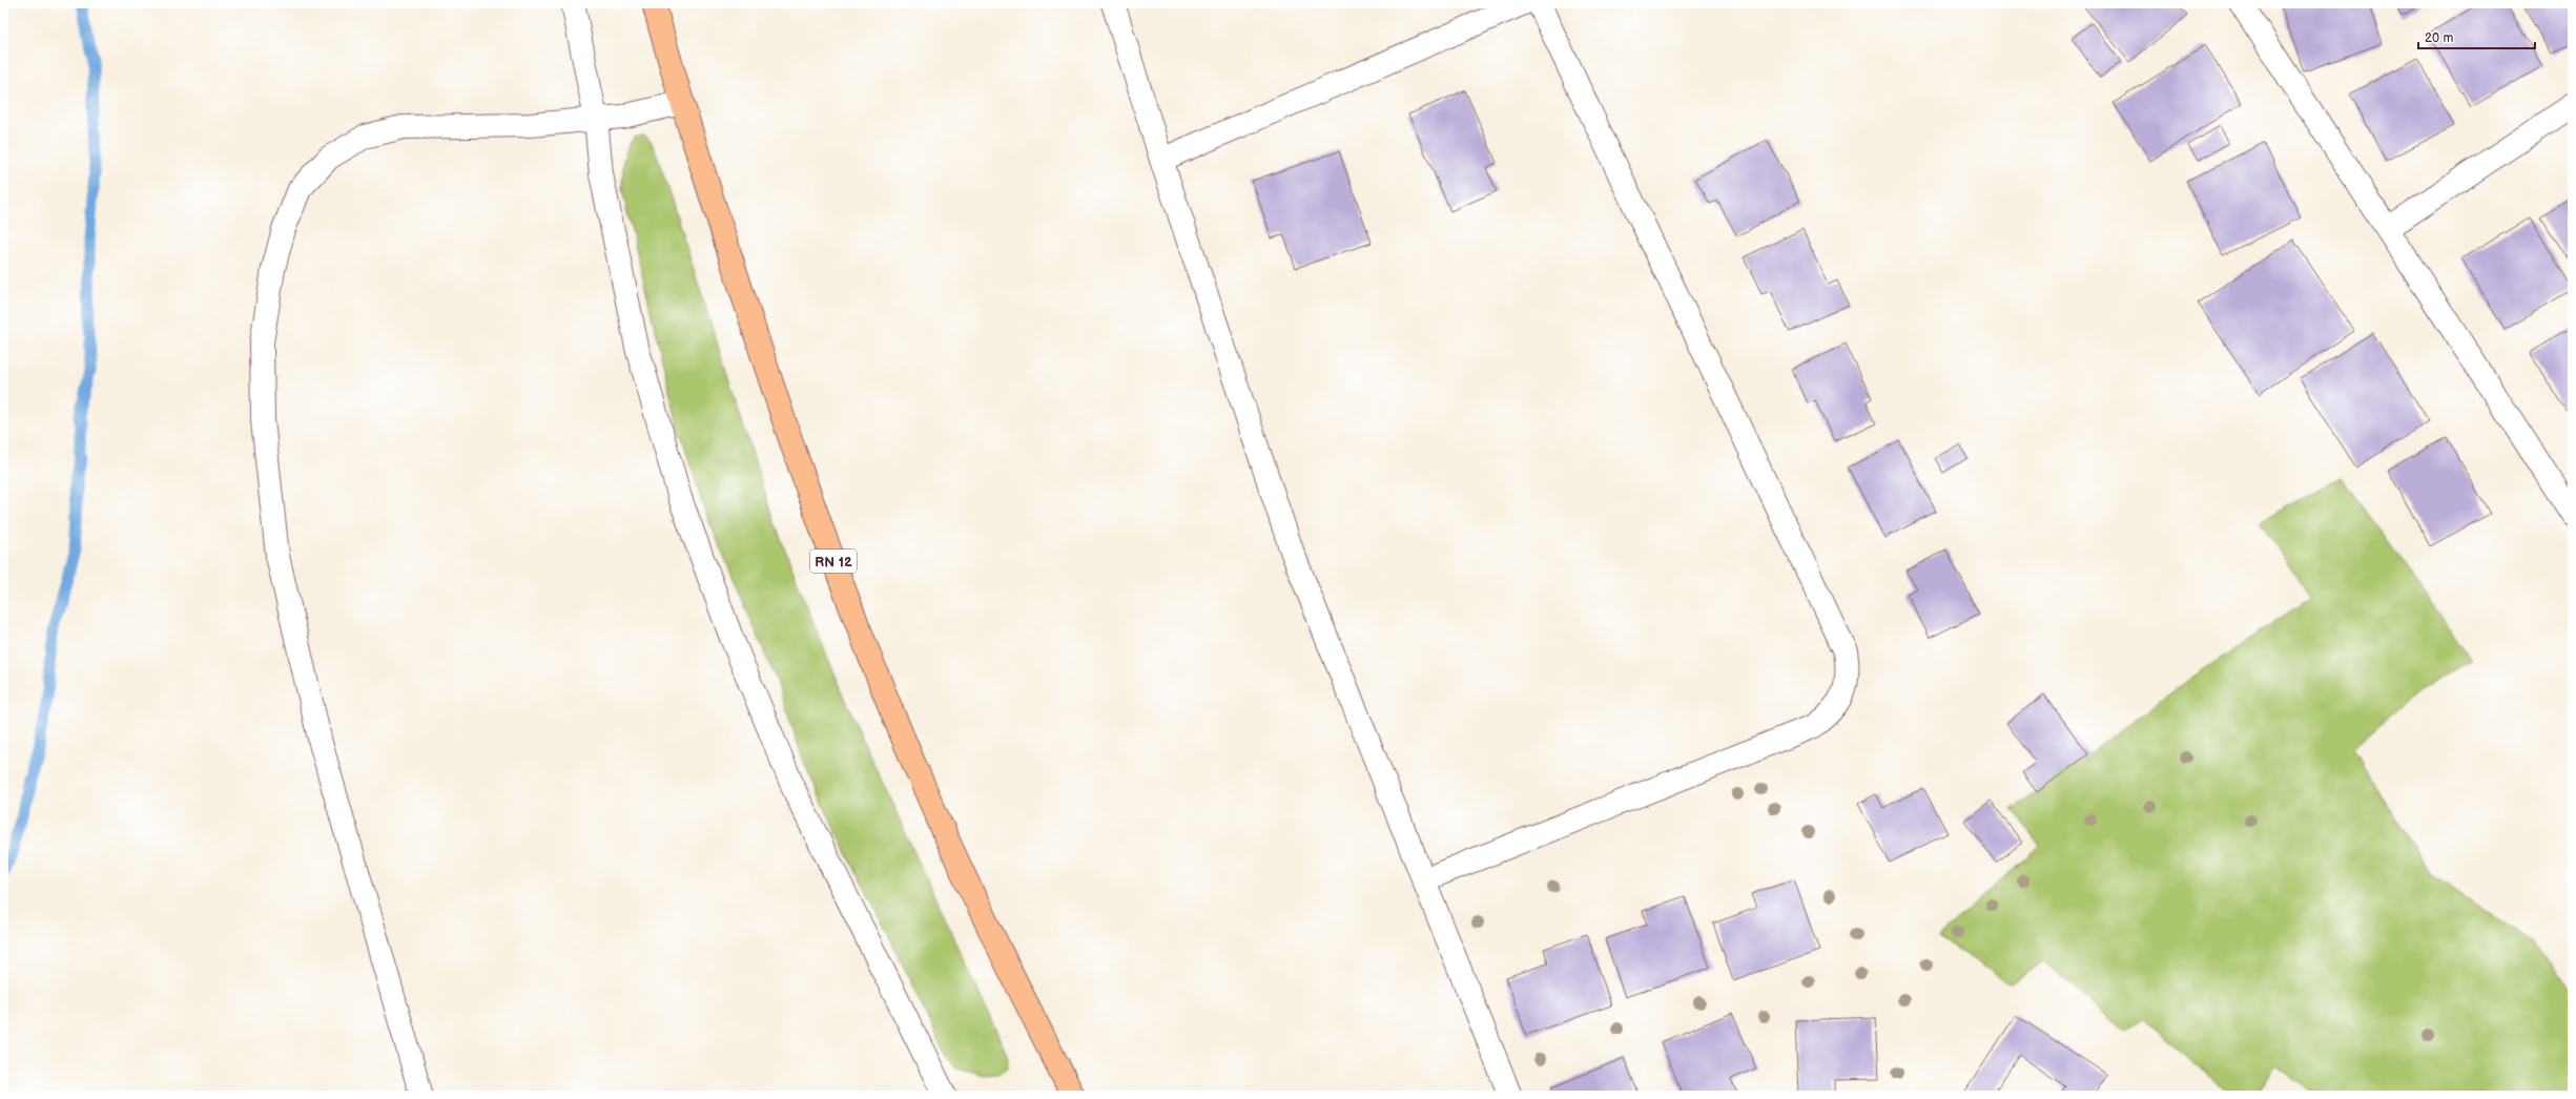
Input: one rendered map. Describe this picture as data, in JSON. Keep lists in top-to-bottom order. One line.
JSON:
{"streets":{"main road":["RN 12"]},"scale_bar":"20 m"}
